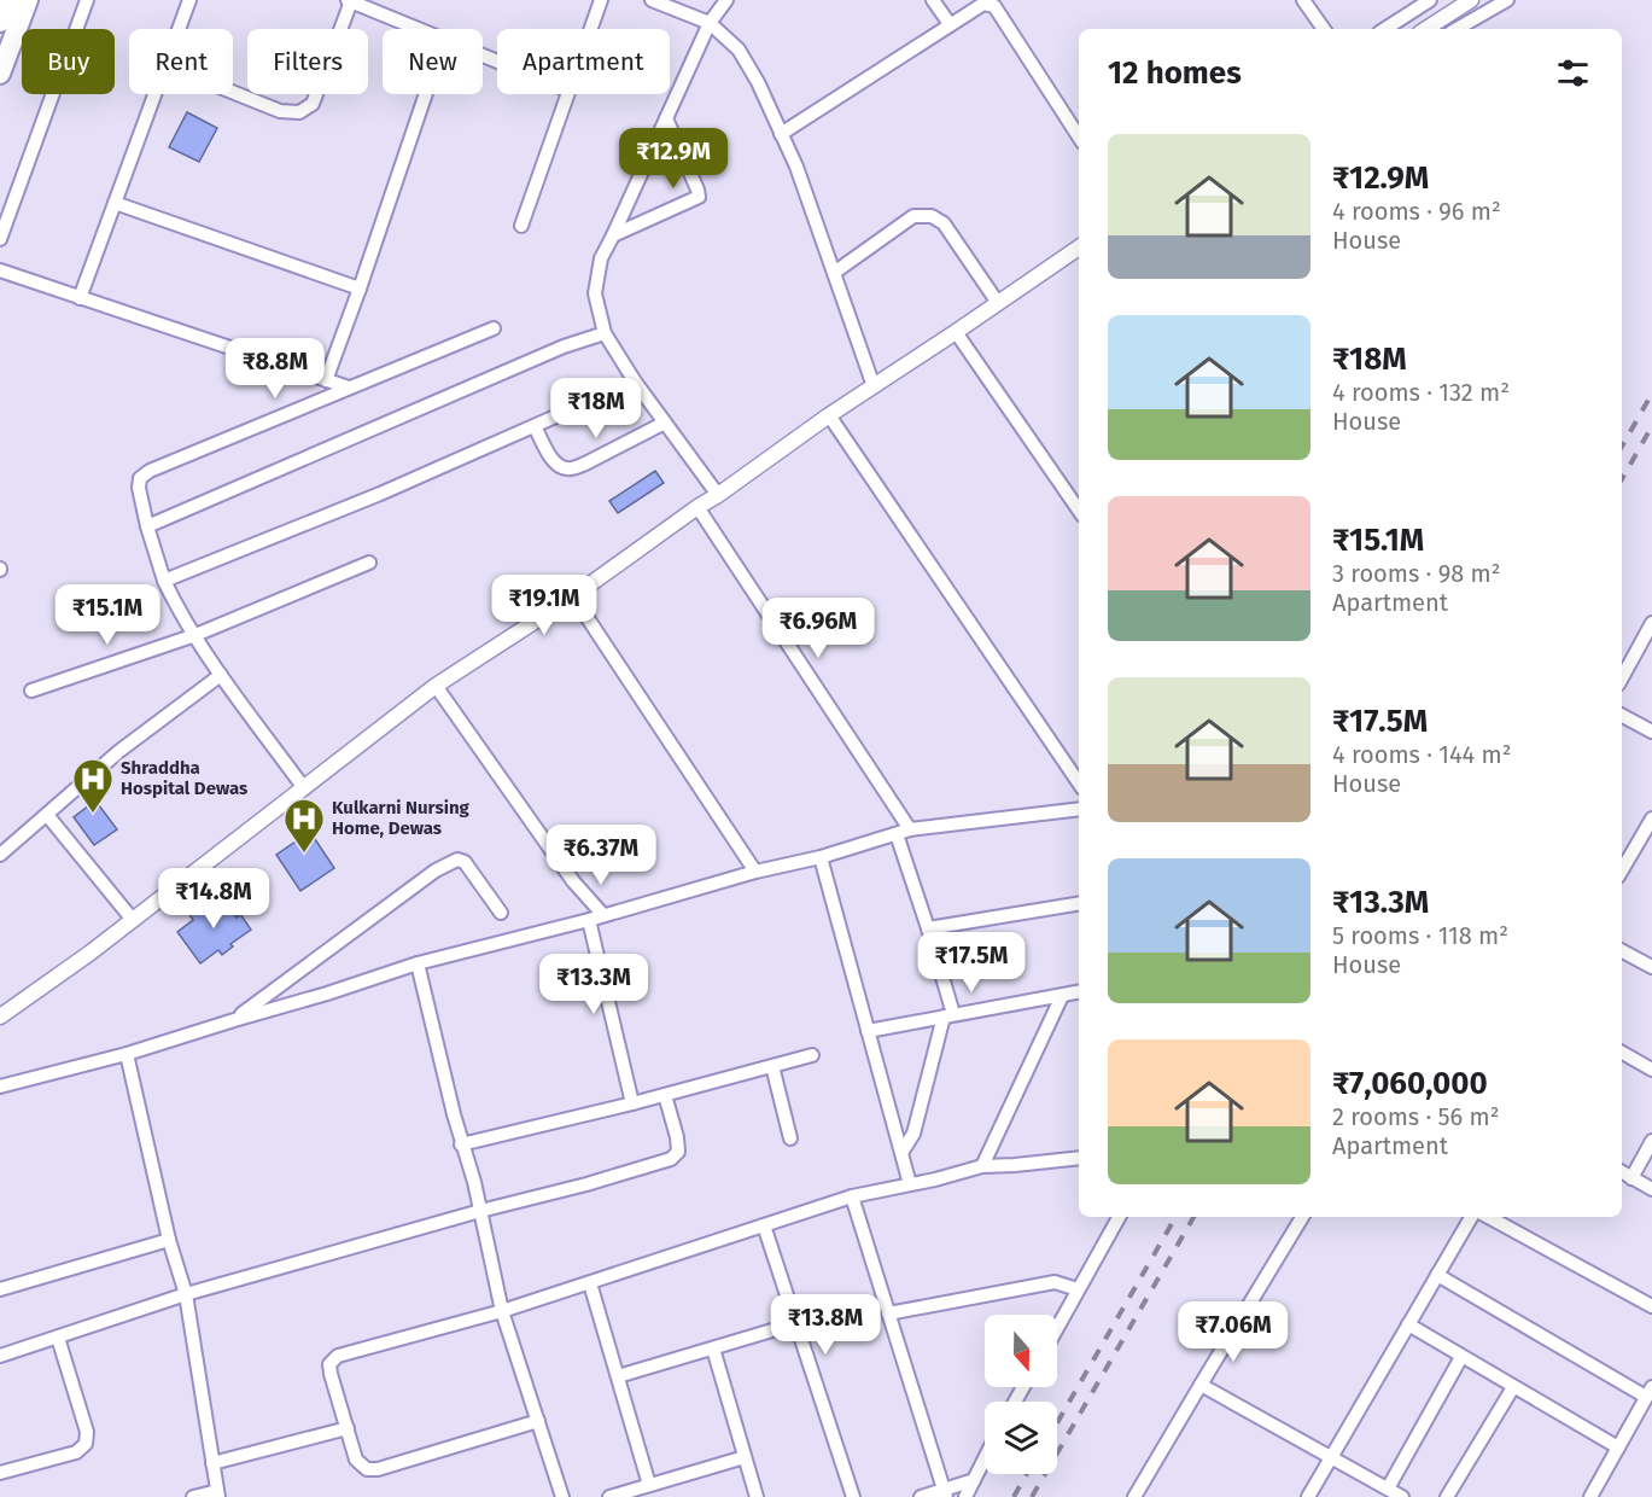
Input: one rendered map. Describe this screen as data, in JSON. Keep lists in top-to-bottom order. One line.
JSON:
{"places":{"hospital":["Shraddha Hospital Dewas","Kulkarni Nursing Home, Dewas"]},"north":"bottom","page":{"chip":["Buy","Rent","Filters","New","Apartment"],"heading":"12 homes","list":[{"name":"₹12.9M","note":"4 rooms · 96 m² · House"},{"name":"₹18M","note":"4 rooms · 132 m² · House"},{"name":"₹15.1M","note":"3 rooms · 98 m² · Apartment"},{"name":"₹17.5M","note":"4 rooms · 144 m² · House"},{"name":"₹13.3M","note":"5 rooms · 118 m² · House"},{"name":"₹7,060,000","note":"2 rooms · 56 m² · Apartment"}],"price":["₹12.9M","₹8.8M","₹18M","₹19.1M","₹15.1M","₹6.96M","₹6.37M","₹14.8M","₹17.5M","₹13.3M","₹13.8M","₹7.06M"]}}
